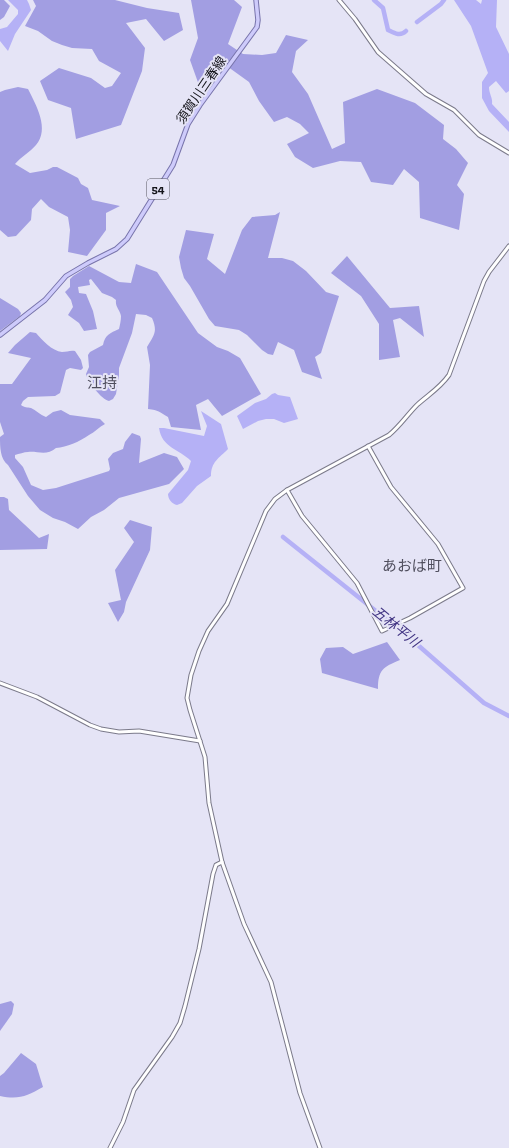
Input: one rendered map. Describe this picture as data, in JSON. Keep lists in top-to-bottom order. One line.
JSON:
{"streets":{"main road":["須賀川三春線","54"]},"districts":["江持","あおば町"],"water":["五林平川"]}
